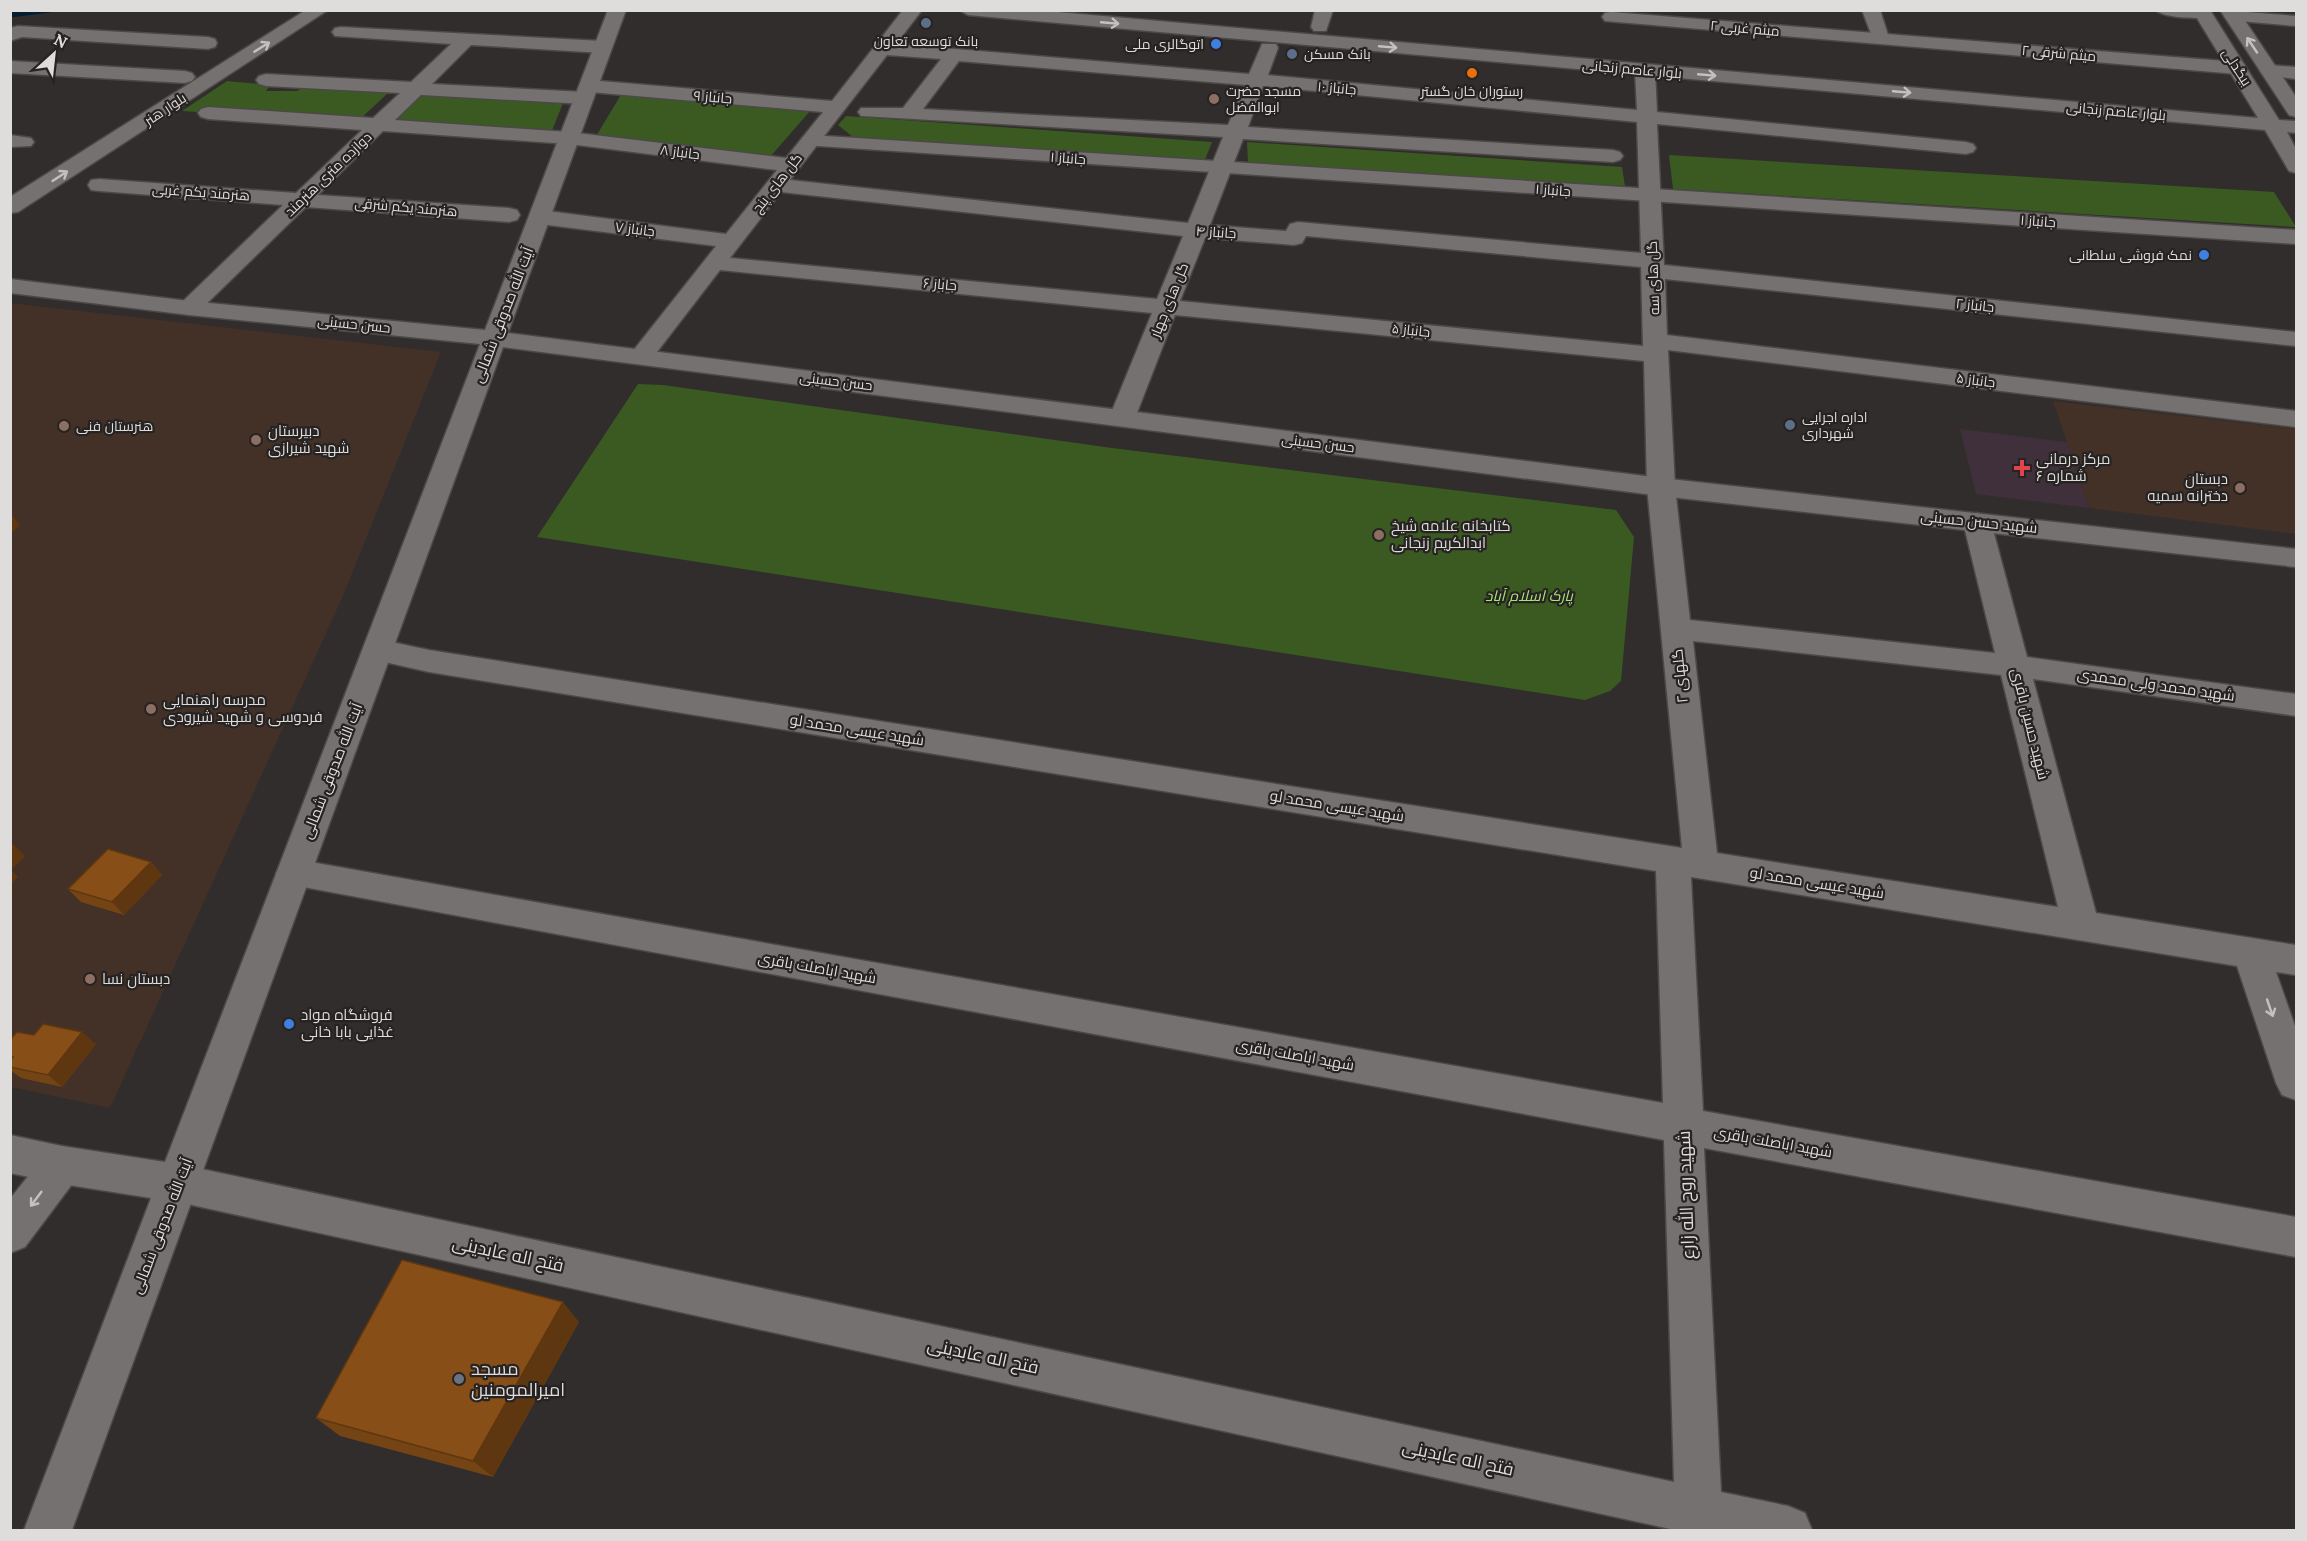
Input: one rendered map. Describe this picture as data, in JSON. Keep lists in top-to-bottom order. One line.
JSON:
{"streets":{"street":["میثم غربی ۲","میثم شرقی ۲","بیگدلی","بلوار عاصم زنجانی","جانباز ۱۰","جانباز ۹","بلوار هنر","جانباز ۸","جانباز ۱","دوازده متری هنرمند","گل های پنج","هنرمند یکم غربی","هنرمند یکم شرقی","جانباز ۷","جانباز ۴","گل های سه","جاباز ۶","گل های چهار","جانباز ۲","آیت الله صدوقی شمالی","حسن حسینی","جانباز ۵","شهید حسن حسینی","گلهای ۲","شهید محمد ولی محمدی","شهید حسین باقری","شهید عیسی محمد لو","شهید اباصلت باقری","شهید روح الله زارع","فتح اله عابدینی"]},"crossings":[["میثم غربی ۲","میثم شرقی ۲"],["میثم شرقی ۲","بیگدلی"],["بیگدلی","بلوار عاصم زنجانی"],["بلوار عاصم زنجانی","گل های سه"],["جانباز ۱۰","گل های پنج"],["جانباز ۱۰","گل های سه"],["جانباز ۱۰","گل های چهار"],["جانباز ۹","دوازده متری هنرمند"],["جانباز ۹","گل های پنج"],["جانباز ۹","آیت الله صدوقی شمالی"],["جانباز ۸","دوازده متری هنرمند"],["جانباز ۸","گل های پنج"],["جانباز ۸","آیت الله صدوقی شمالی"],["جانباز ۱","گل های پنج"],["جانباز ۱","گل های سه"],["جانباز ۱","گل های چهار"],["دوازده متری هنرمند","هنرمند یکم غربی"],["دوازده متری هنرمند","هنرمند یکم شرقی"],["دوازده متری هنرمند","حسن حسینی"],["گل های پنج","جانباز ۷"],["گل های پنج","جانباز ۴"],["گل های پنج","جاباز ۶"],["گل های پنج","حسن حسینی"],["هنرمند یکم غربی","هنرمند یکم شرقی"],["هنرمند یکم شرقی","جانباز ۷"],["هنرمند یکم شرقی","آیت الله صدوقی شمالی"],["جانباز ۷","آیت الله صدوقی شمالی"],["جانباز ۴","گل های سه"],["جانباز ۴","گل های چهار"],["جانباز ۴","جانباز ۲"],["گل های سه","جانباز ۲"],["گل های سه","حسن حسینی"],["گل های سه","جانباز ۵"],["گل های سه","شهید حسن حسینی"],["گل های سه","گلهای ۲"],["جاباز ۶","گل های چهار"],["جاباز ۶","جانباز ۵"],["گل های چهار","حسن حسینی"],["گل های چهار","جانباز ۵"],["آیت الله صدوقی شمالی","حسن حسینی"],["آیت الله صدوقی شمالی","شهید عیسی محمد لو"],["آیت الله صدوقی شمالی","شهید اباصلت باقری"],["آیت الله صدوقی شمالی","فتح اله عابدینی"],["حسن حسینی","شهید حسن حسینی"],["حسن حسینی","گلهای ۲"],["شهید حسن حسینی","گلهای ۲"],["شهید حسن حسینی","شهید حسین باقری"],["گلهای ۲","شهید محمد ولی محمدی"],["گلهای ۲","شهید عیسی محمد لو"],["گلهای ۲","شهید روح الله زارع"],["شهید محمد ولی محمدی","شهید حسین باقری"],["شهید حسین باقری","شهید عیسی محمد لو"],["شهید عیسی محمد لو","شهید روح الله زارع"],["شهید اباصلت باقری","شهید روح الله زارع"],["شهید روح الله زارع","فتح اله عابدینی"]],"parks":["پارک اسلام آباد"],"places":{"other":["بانک توسعه تعاون","اتوگالری ملی","بانک مسکن","رستوران خان گستر","مسجد حضرت ابوالفضل","نمک فروشی سلطانی","اداره اجرایی شهرداری","هنرستان فنی","دبیرستان شهید شیرازی","دبستان دخترانه سمیه","کتابخانه علامه شیخ ابدالکریم زنجانی","مدرسه راهنمایی فردوسی و شهید شیرودی","دبستان نسا","فروشگاه مواد غذایی بابا خانی","مسجد امیرالمومنین"],"health":["مرکز درمانی شماره ۶"]},"north":"top right"}
